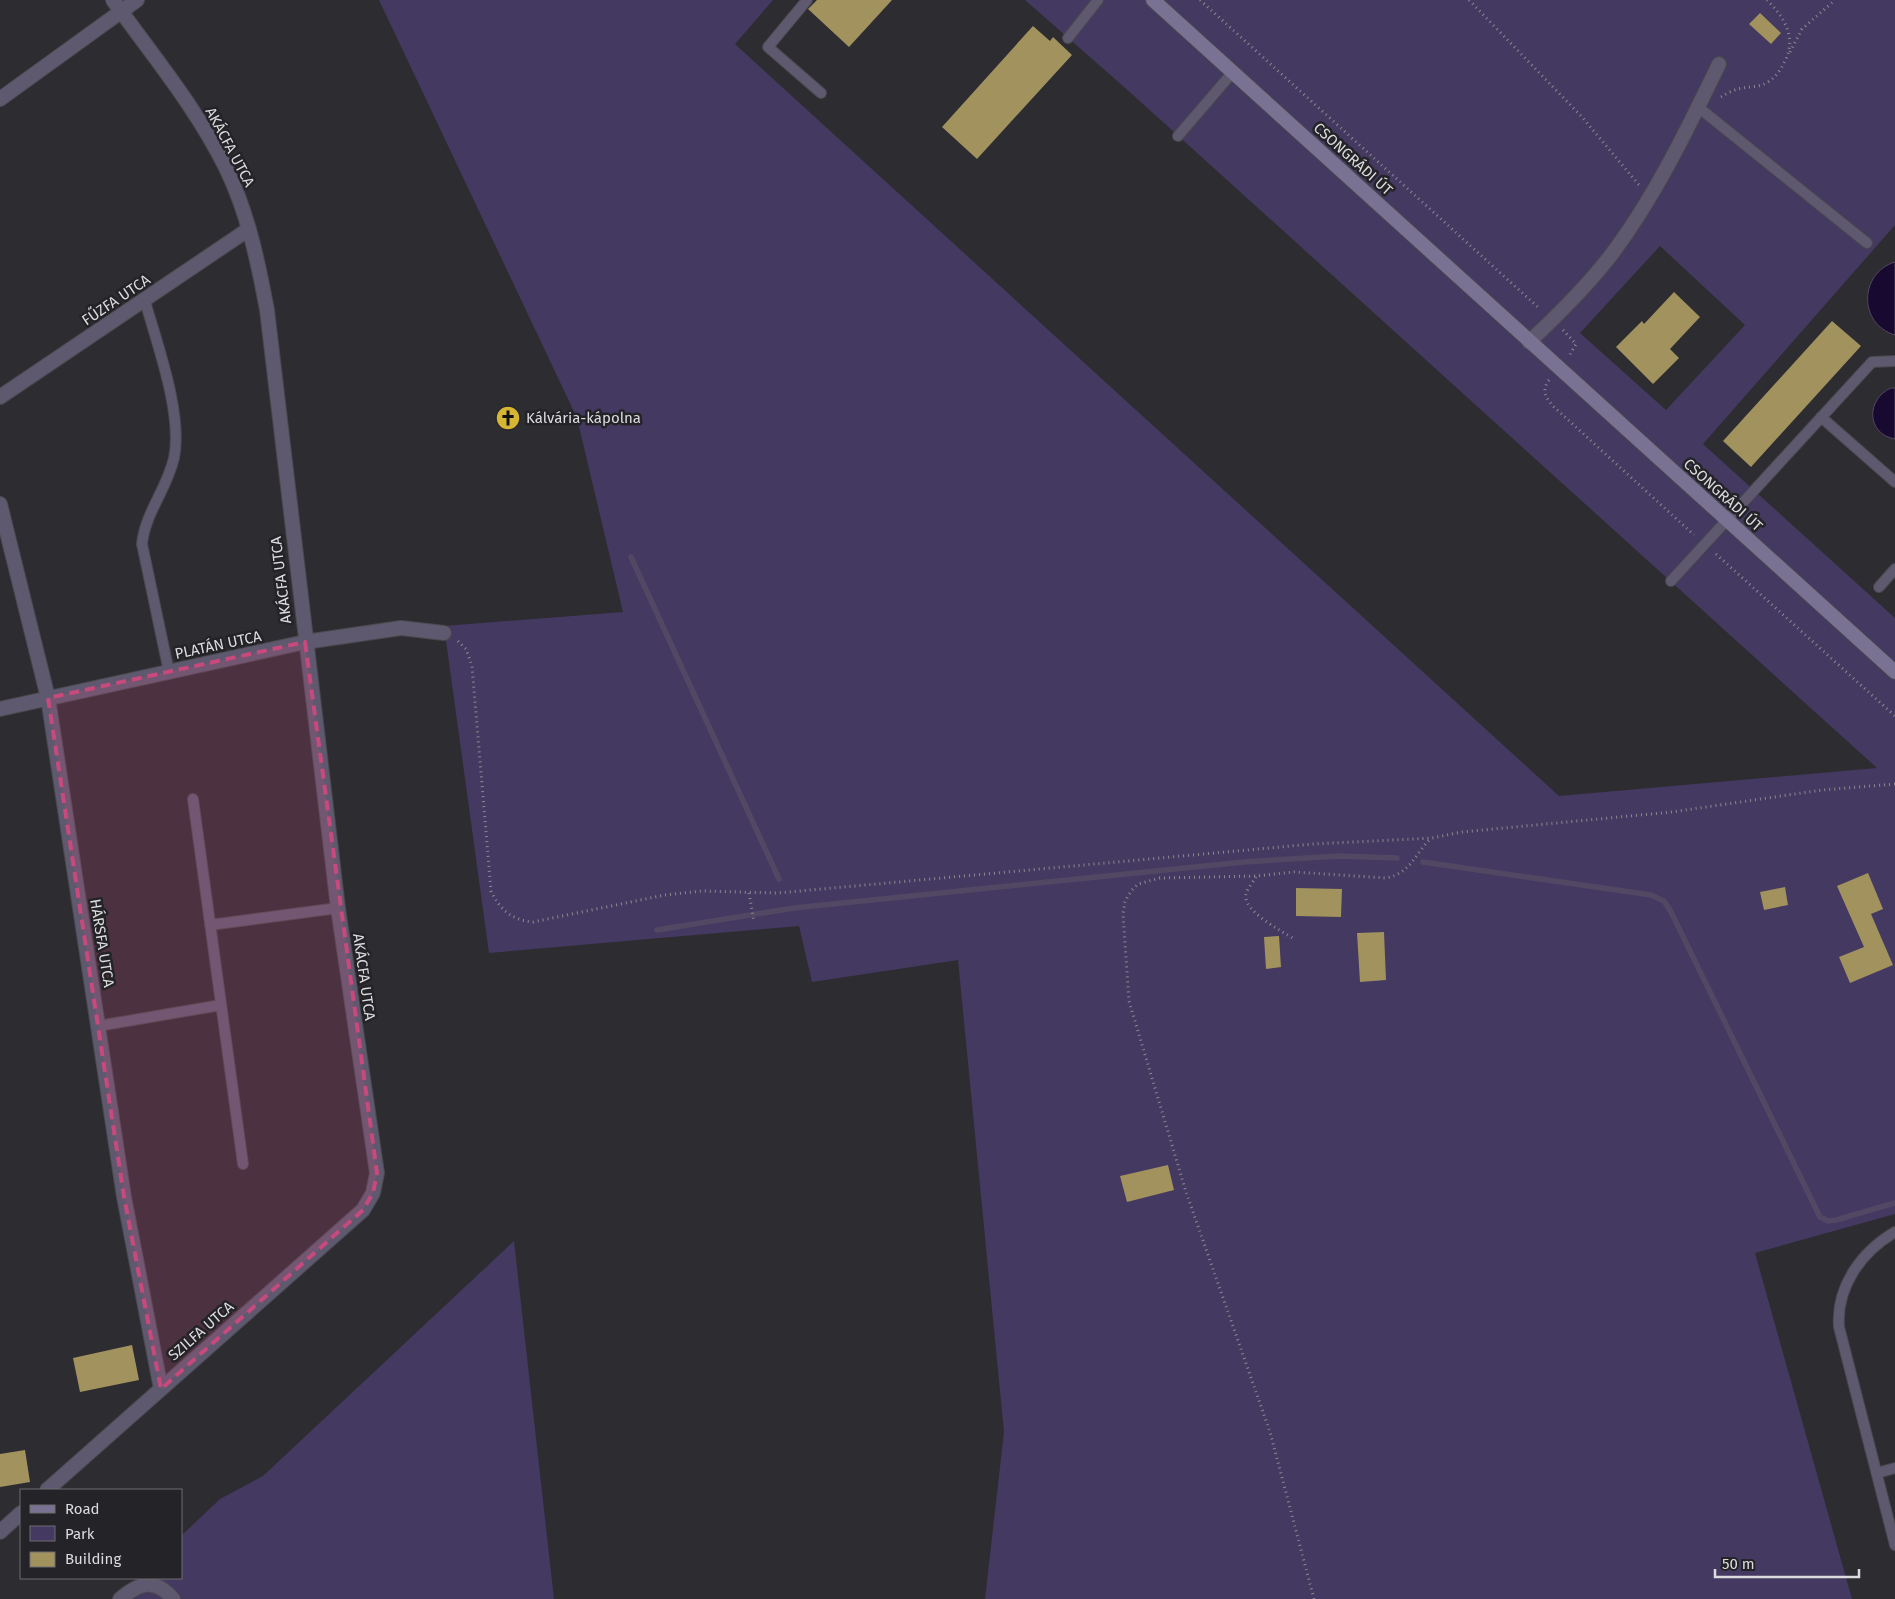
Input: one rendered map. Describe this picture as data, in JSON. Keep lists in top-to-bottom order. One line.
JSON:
{"streets":{"main road":["CSONGRÁDI ÚT"],"street":["AKÁCFA UTCA","FŰZFA UTCA","PLATÁN UTCA","HÁRSFA UTCA","SZILFA UTCA"]},"crossings":[["AKÁCFA UTCA","FŰZFA UTCA"],["AKÁCFA UTCA","PLATÁN UTCA"],["AKÁCFA UTCA","SZILFA UTCA"],["PLATÁN UTCA","HÁRSFA UTCA"],["HÁRSFA UTCA","SZILFA UTCA"]],"places":{"church":["Kálvária-kápolna"]},"legend":["Road","Park","Building"],"scale_bar":"50 m"}
